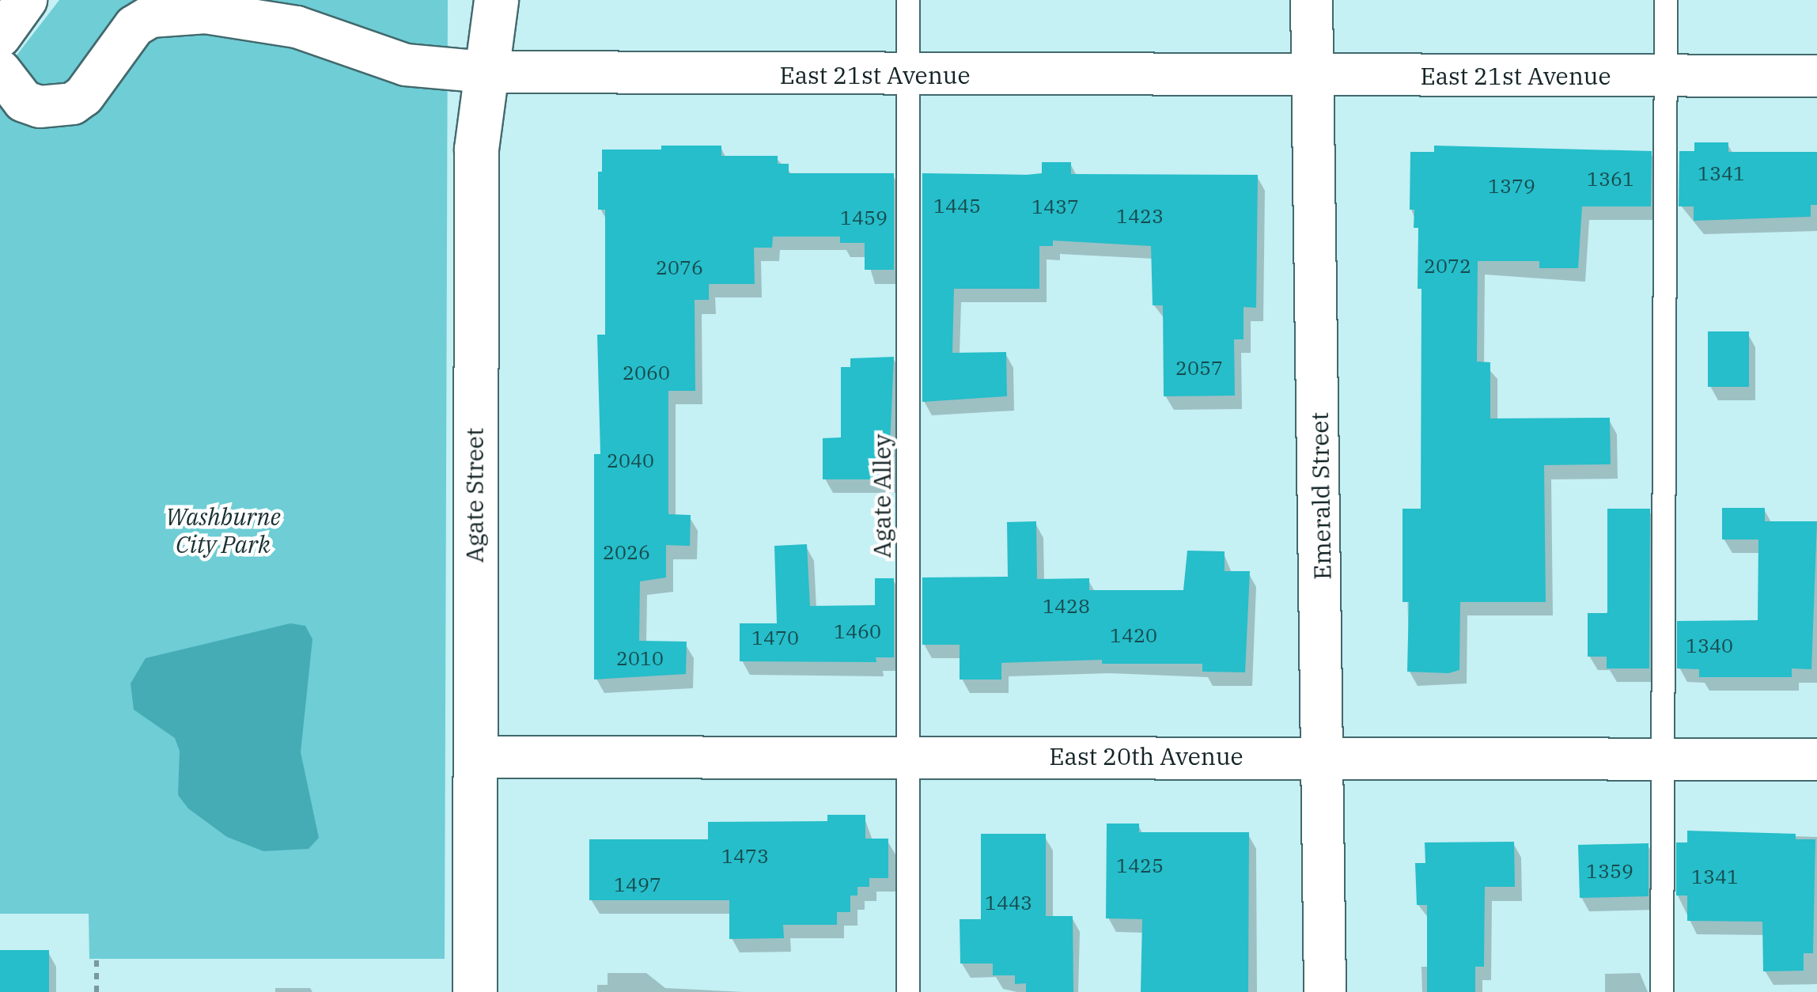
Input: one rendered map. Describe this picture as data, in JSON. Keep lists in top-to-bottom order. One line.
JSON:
{"streets":{"street":["East 21st Avenue","Agate Street","Emerald Street","East 20th Avenue"],"lane":["Agate Alley"]},"crossings":[["East 21st Avenue","Agate Street"],["East 21st Avenue","Agate Alley"],["East 21st Avenue","Emerald Street"],["Agate Street","East 20th Avenue"],["Agate Alley","East 20th Avenue"],["Emerald Street","East 20th Avenue"]],"parks":["Washburne City Park"],"house_numbers":["1341","1361","1379","1445","1437","1423","1459","2072","2076","2057","2060","2040","2026","1428","1460","1420","1470","1340","2010","1473","1425","1359","1341","1497","1443"]}
